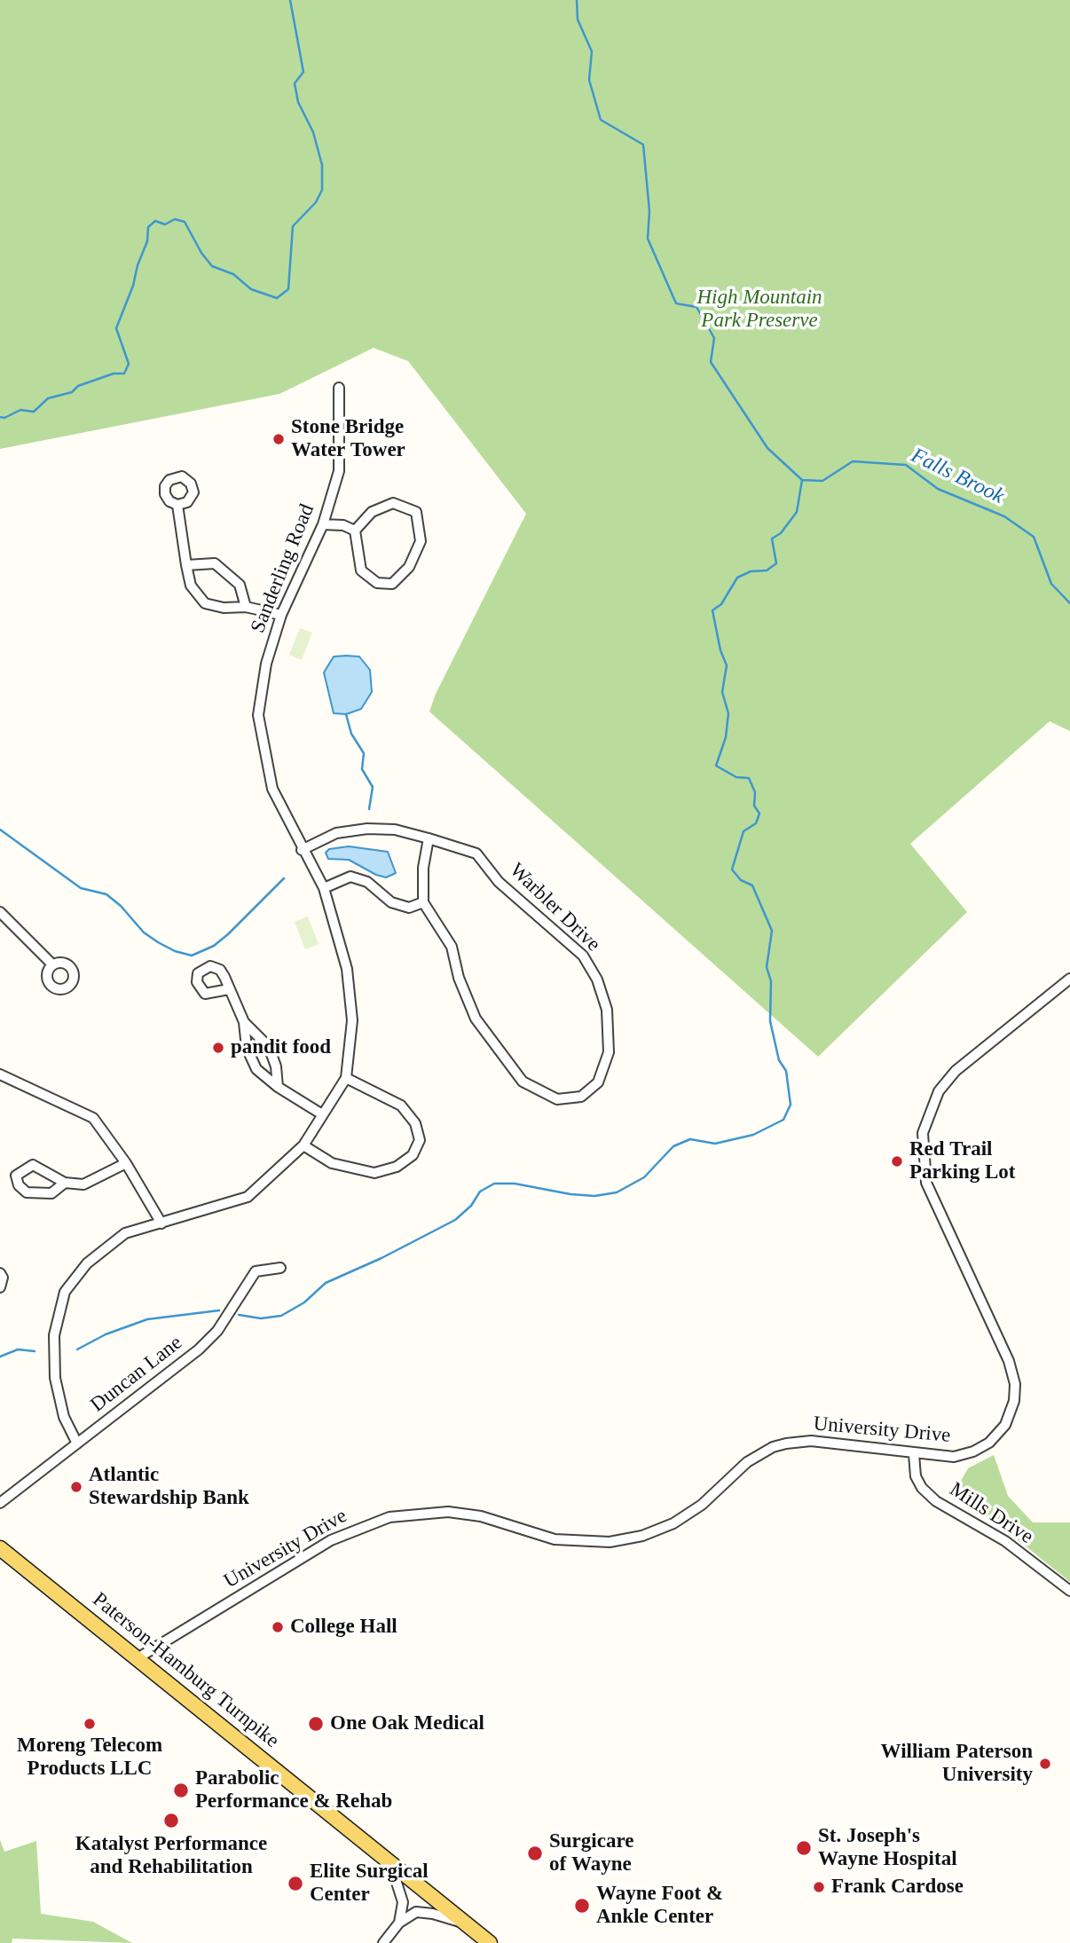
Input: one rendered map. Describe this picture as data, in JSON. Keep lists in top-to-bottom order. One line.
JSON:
{"streets":{"main road":["Paterson-Hamburg Turnpike"],"street":["Sanderling Road","Warbler Drive","Duncan Lane","University Drive","Mills Drive"]},"crossings":[["Sanderling Road","Warbler Drive"],["Sanderling Road","Duncan Lane"],["University Drive","Mills Drive"],["University Drive","Paterson-Hamburg Turnpike"]],"water":["Falls Brook"],"parks":["High Mountain Park Preserve"],"places":["Stone Bridge Water Tower","pandit food","Red Trail Parking Lot","Atlantic Stewardship Bank","College Hall","Moreng Telecom Products LLC","One Oak Medical","William Paterson University","Parabolic Performance & Rehab","Katalyst Performance and Rehabilitation","St. Joseph's Wayne Hospital","Surgicare of Wayne","Elite Surgical Center","Frank Cardose","Wayne Foot & Ankle Center"]}
